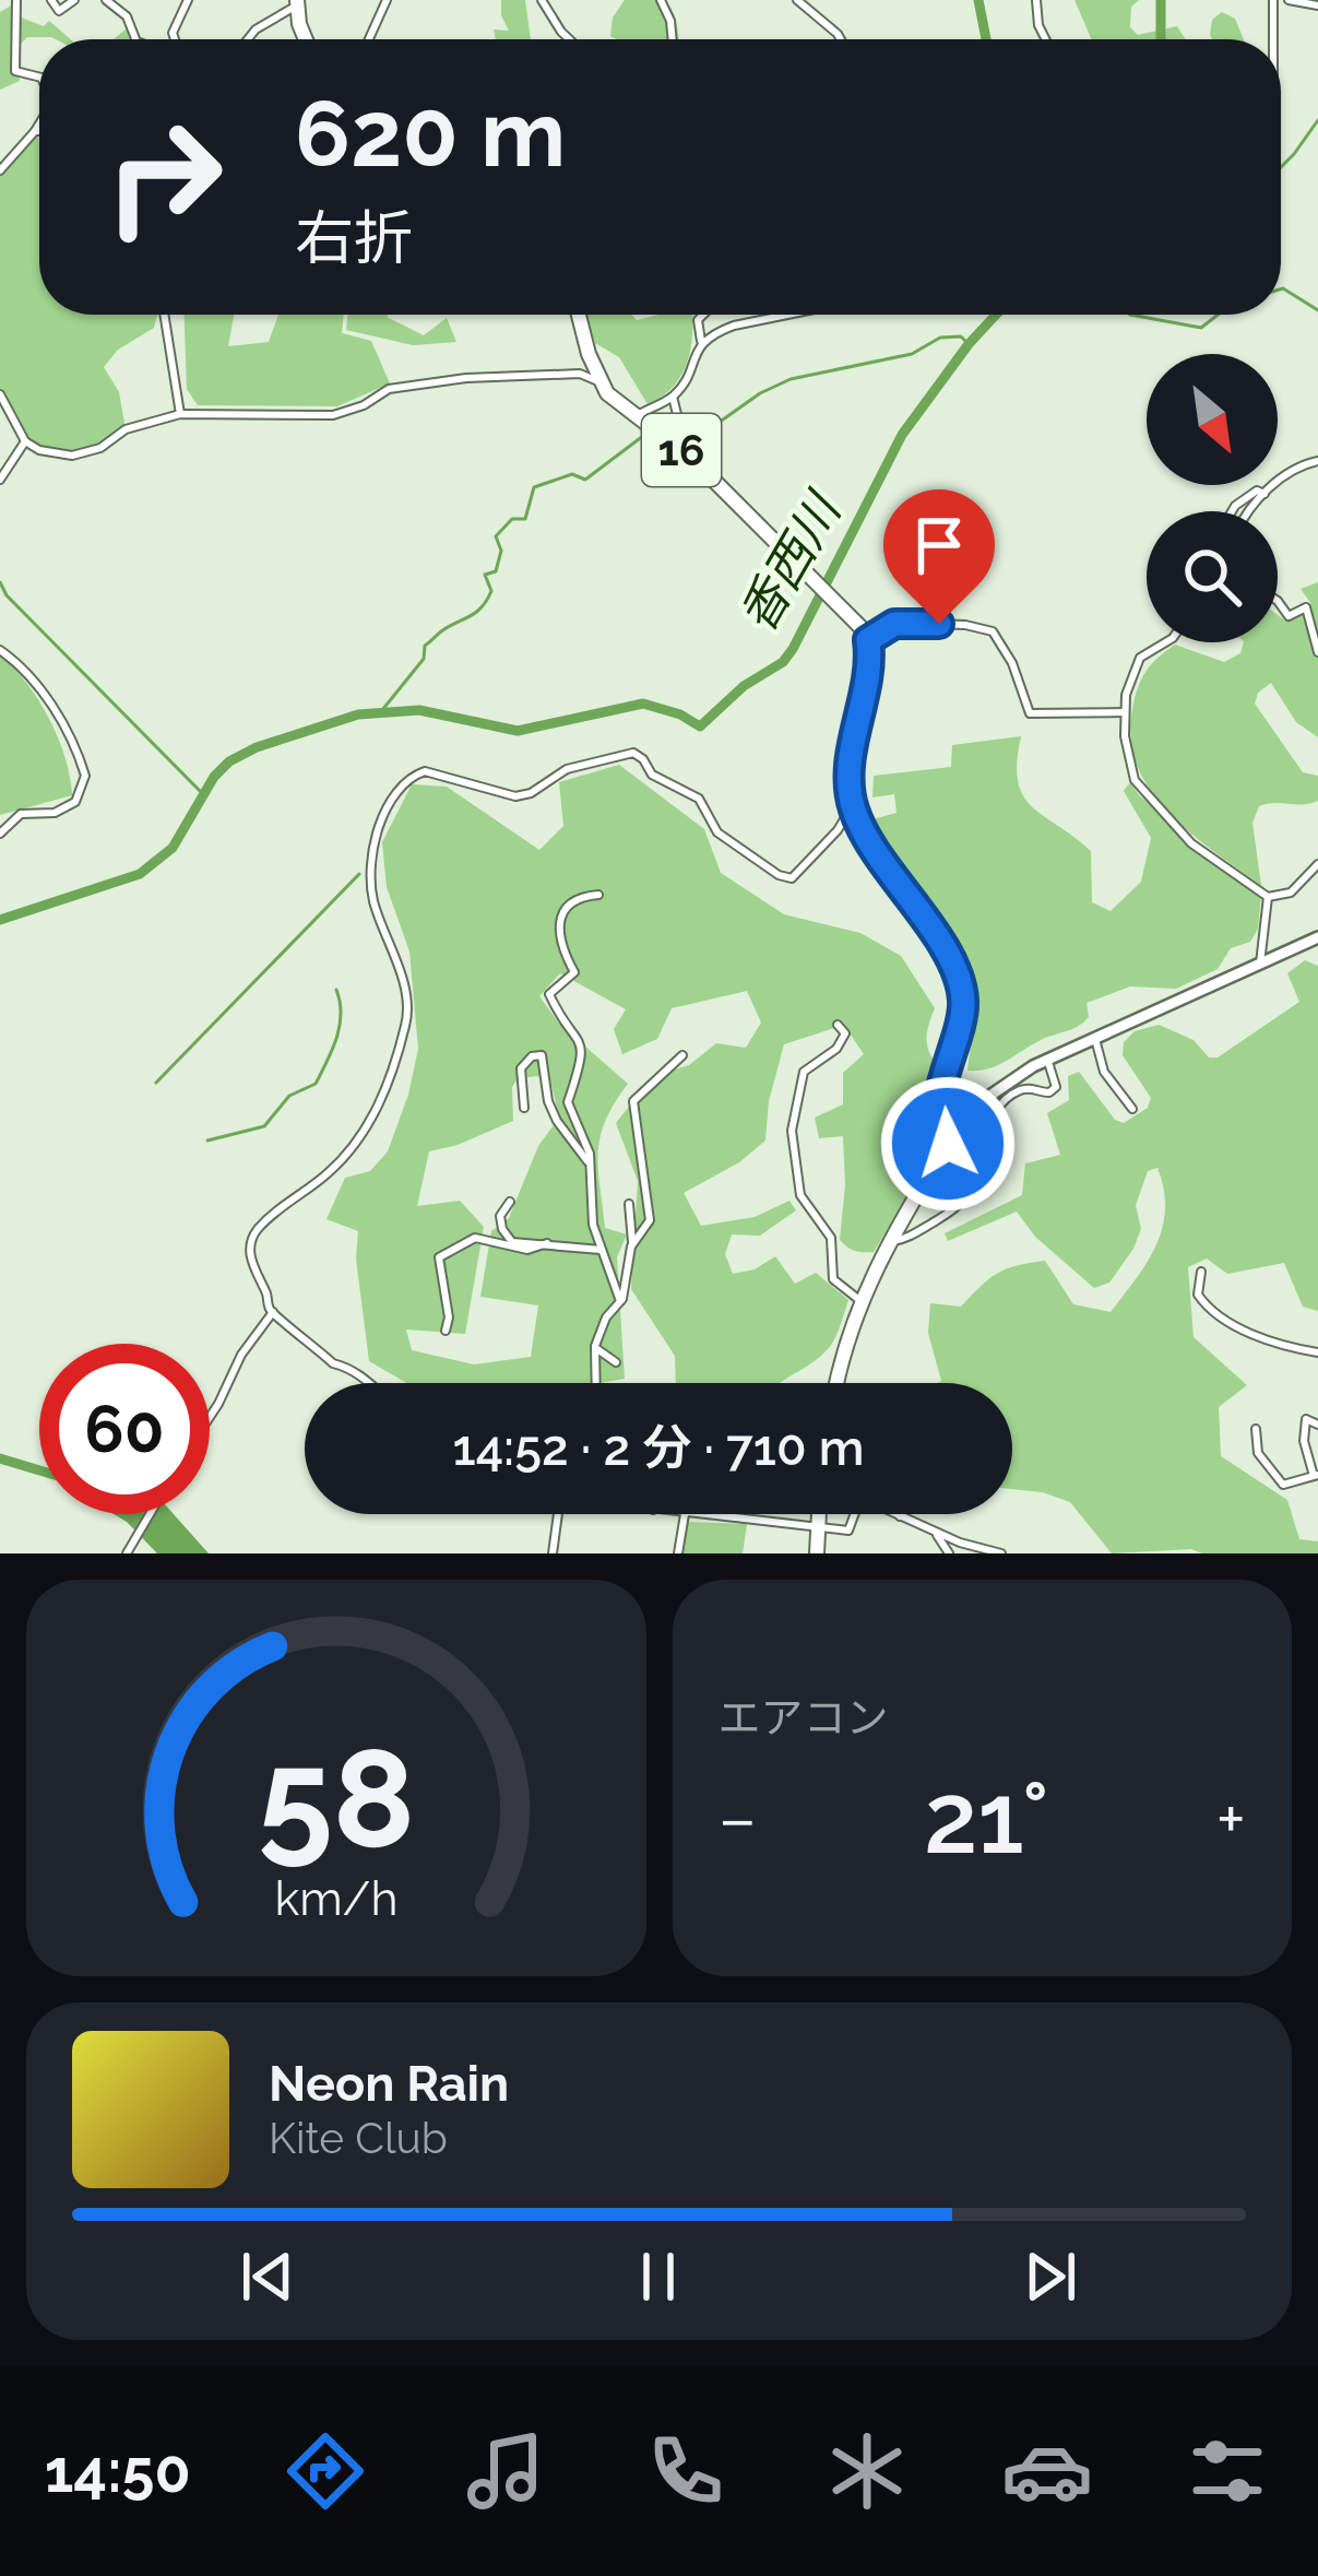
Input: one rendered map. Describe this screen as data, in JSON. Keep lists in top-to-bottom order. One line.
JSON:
{"streets":{"main road":["16"]},"water":["香西川"],"north":"bottom right","page":{"turn":["620 m","右折"],"limit":"60","trip":"14:52 · 2 分 · 710 m","tile":"エアコン","heat":["−","21°","+"],"song":["Neon Rain","Kite Club"],"tabs":"14:50","gauge":["58","km/h"]}}
